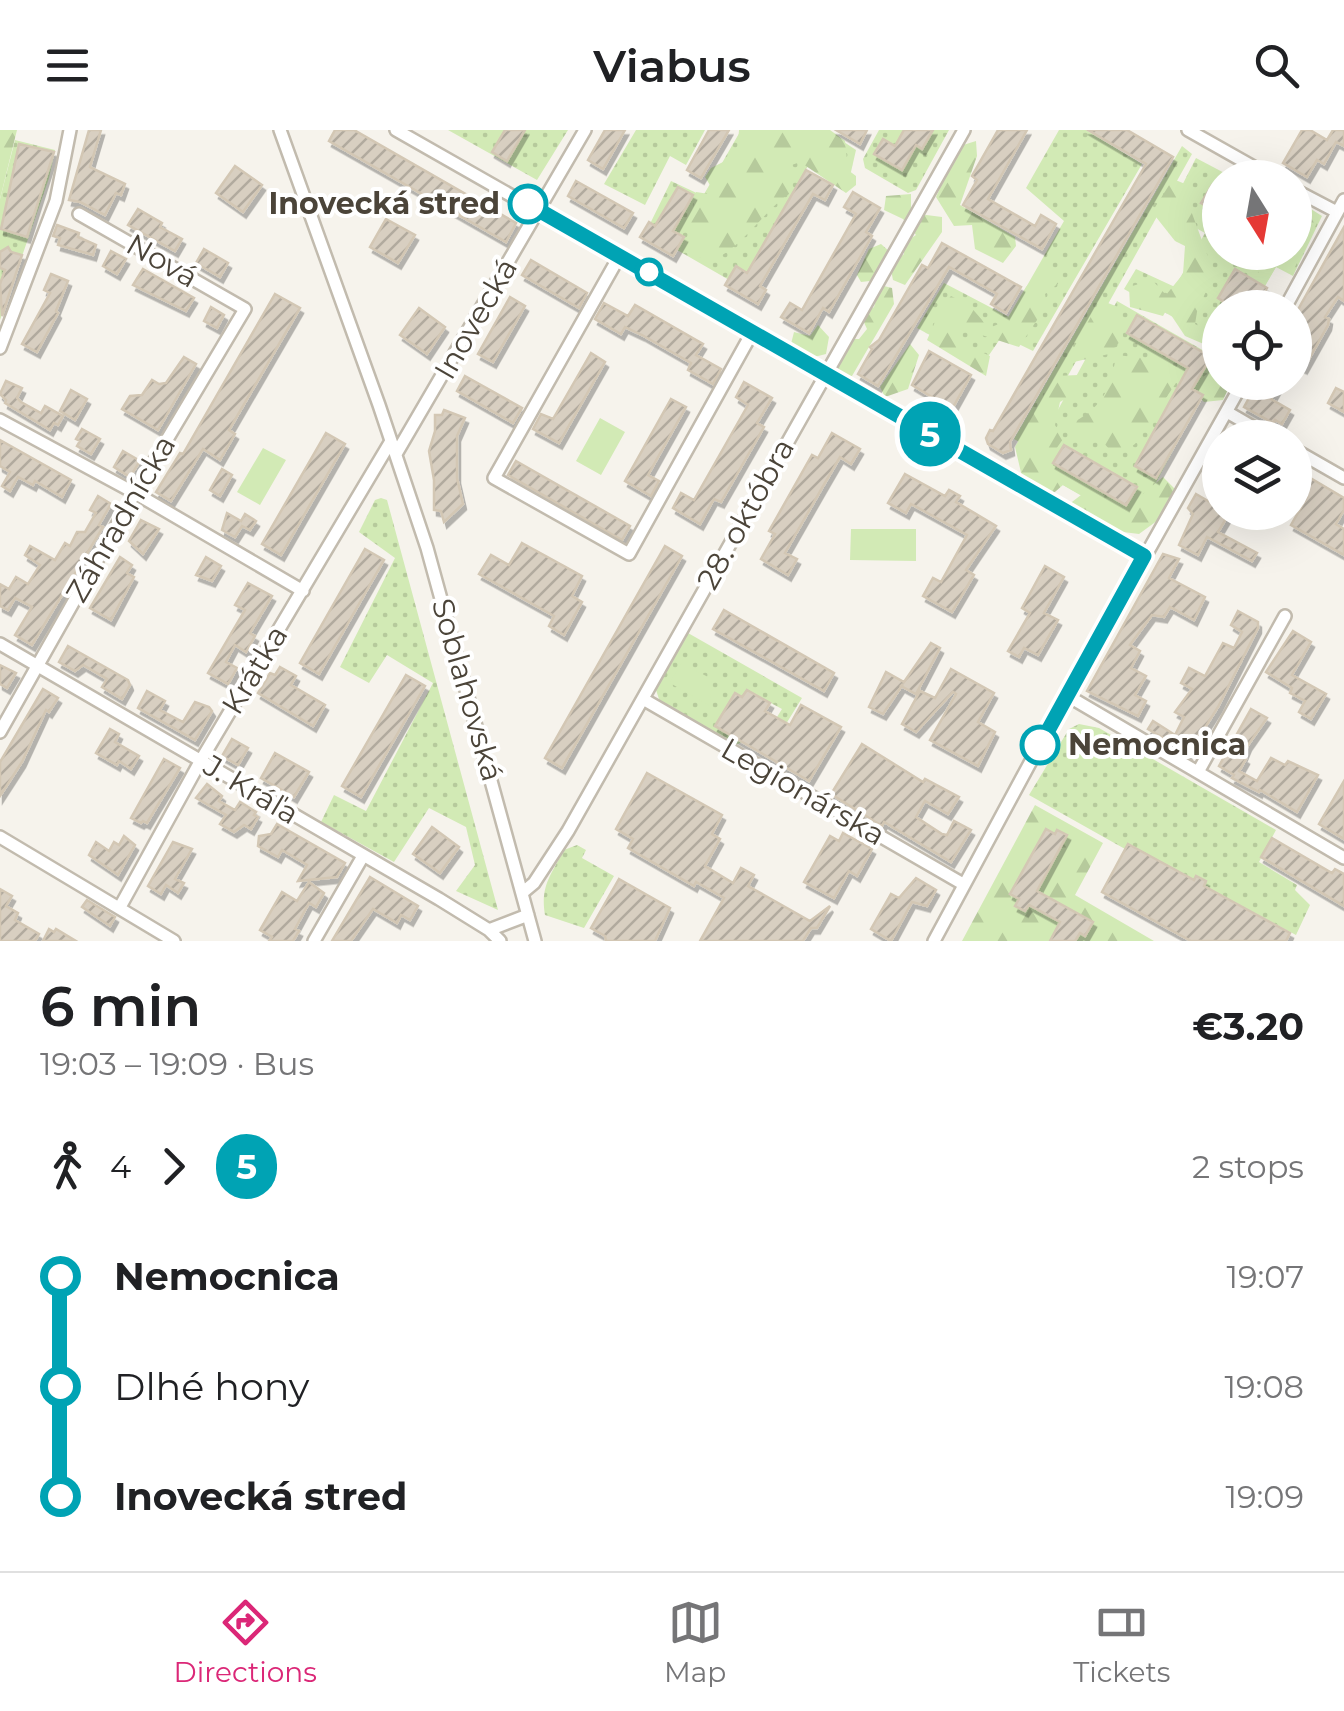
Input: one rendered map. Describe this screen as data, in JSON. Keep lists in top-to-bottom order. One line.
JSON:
{"streets":{"street":["Nová","Inovecká","28. októbra","Záhradnícka","Krátka","Soblahovská","J. Kráľa","Legionárska"]},"crossings":[["Nová","Záhradnícka"],["Inovecká","Soblahovská"],["28. októbra","Soblahovská"],["28. októbra","Legionárska"],["Záhradnícka","J. Kráľa"],["Krátka","J. Kráľa"]],"places":["Inovecká stred","Nemocnica"],"lines":["bus line 5"],"north":"bottom","page":{"header":"Viabus","on_map":"5","heading":["6 min","19:03 – 19:09 · Bus","€3.20"],"legs":["4","5","2 stops"],"list":[{"name":"Nemocnica","value":"19:07"},{"name":"Dlhé hony","value":"19:08"},{"name":"Inovecká stred","value":"19:09"}],"tabs":["Directions","Map","Tickets"]}}
